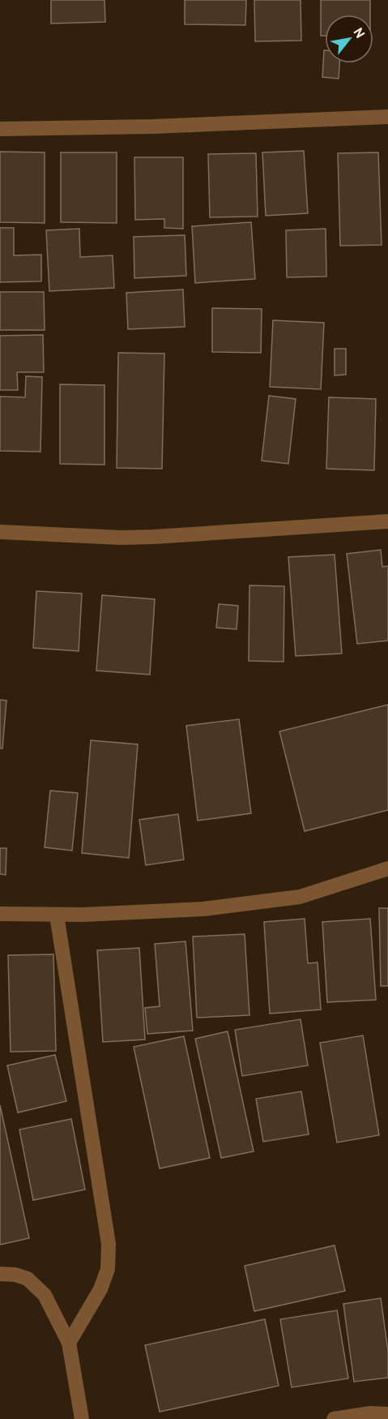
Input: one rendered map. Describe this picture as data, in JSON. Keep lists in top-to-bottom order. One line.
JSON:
{"north":"top right"}
